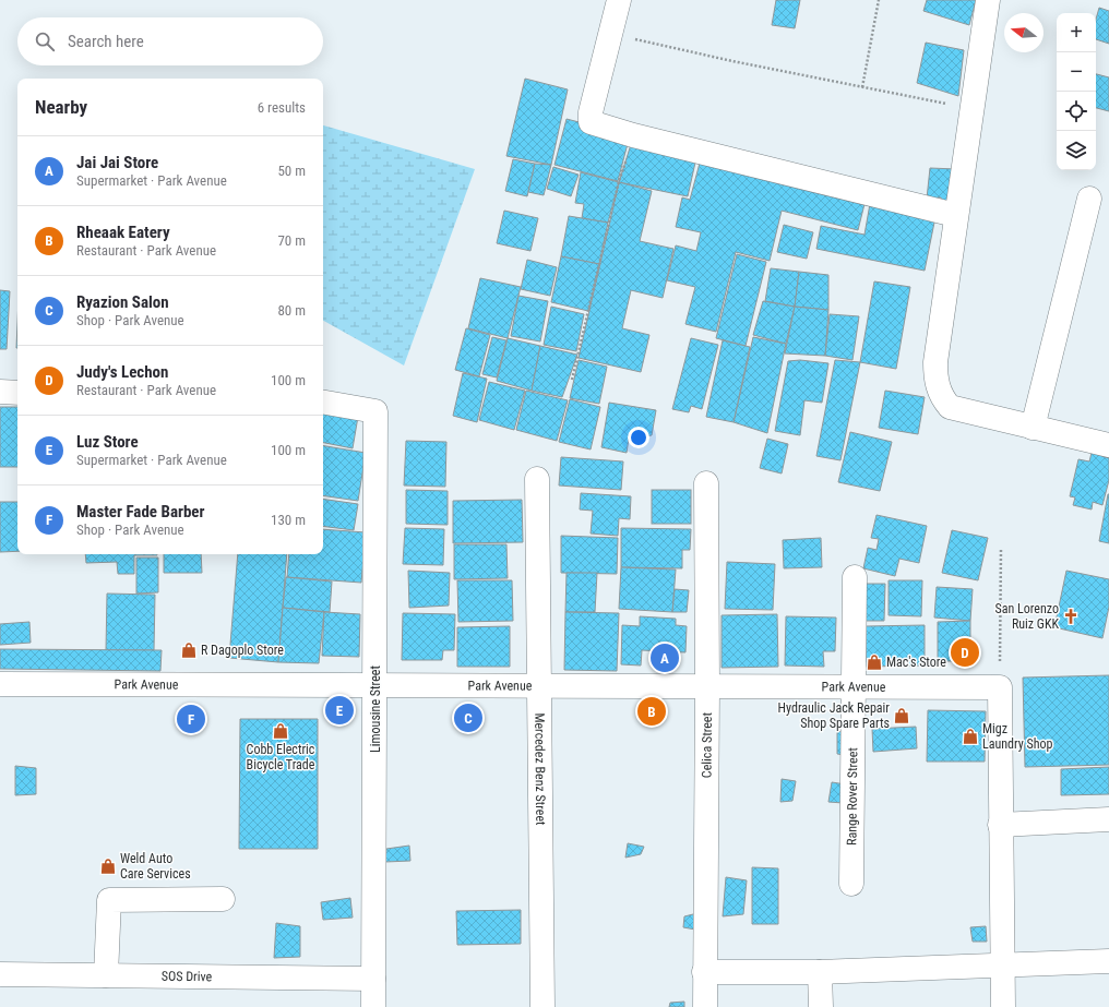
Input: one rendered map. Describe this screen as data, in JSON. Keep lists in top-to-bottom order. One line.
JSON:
{"streets":{"street":["Park Avenue","Limousine Street","Celica Street","Mercedez Benz Street","Range Rover Street","SOS Drive"]},"crossings":[["Park Avenue","Limousine Street"],["Park Avenue","Celica Street"],["Park Avenue","Mercedez Benz Street"],["Park Avenue","Range Rover Street"],["Limousine Street","SOS Drive"]],"places":{"church":["San Lorenzo Ruiz GKK"],"shop":["R Dagoplo Store","Mac's Store","Hydraulic Jack Repair Shop Spare Parts","Cobb Electric Bicycle Trade","Migz Laundry Shop","Weld Auto Care Services"]},"north":"left","page":{"map_buttons":["+","−"],"search":"Search here","heading":["Nearby","6 results"],"list":[{"mark":"A","name":"Jai Jai Store","note":"Supermarket · Park Avenue","value":"50 m"},{"mark":"B","name":"Rheaak Eatery","note":"Restaurant · Park Avenue","value":"70 m"},{"mark":"C","name":"Ryazion Salon","note":"Shop · Park Avenue","value":"80 m"},{"mark":"D","name":"Judy's Lechon","note":"Restaurant · Park Avenue","value":"100 m"},{"mark":"E","name":"Luz Store","note":"Supermarket · Park Avenue","value":"100 m"},{"mark":"F","name":"Master Fade Barber","note":"Shop · Park Avenue","value":"130 m"}],"pins":["D","A","E","B","C","F"]}}
